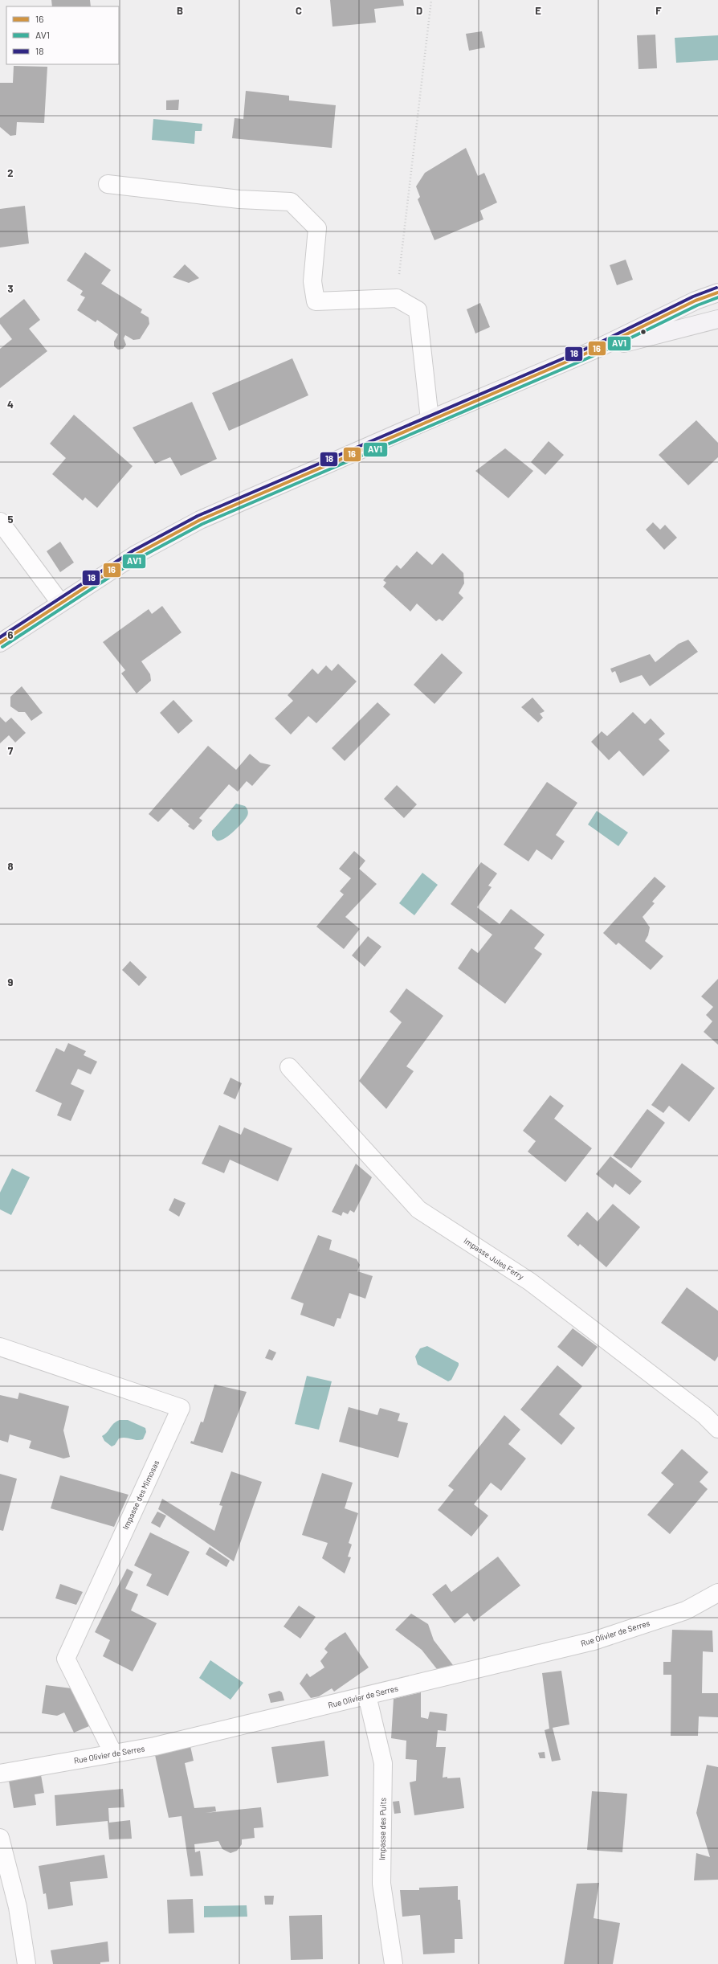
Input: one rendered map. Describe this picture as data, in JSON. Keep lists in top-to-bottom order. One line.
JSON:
{"streets":{"street":["Impasse Jules Ferry","Impasse des Mimosas","Rue Olivier de Serres","Impasse des Puits"]},"crossings":[["Impasse des Mimosas","Rue Olivier de Serres"],["Rue Olivier de Serres","Impasse des Puits"]],"lines":["transit line 18","transit line 16","transit line AV1"],"legend":["16","AV1","18"],"grid":{"columns":["B","C","D","E","F"],"rows":["2","3","4","5","6","7","8","9"]}}
